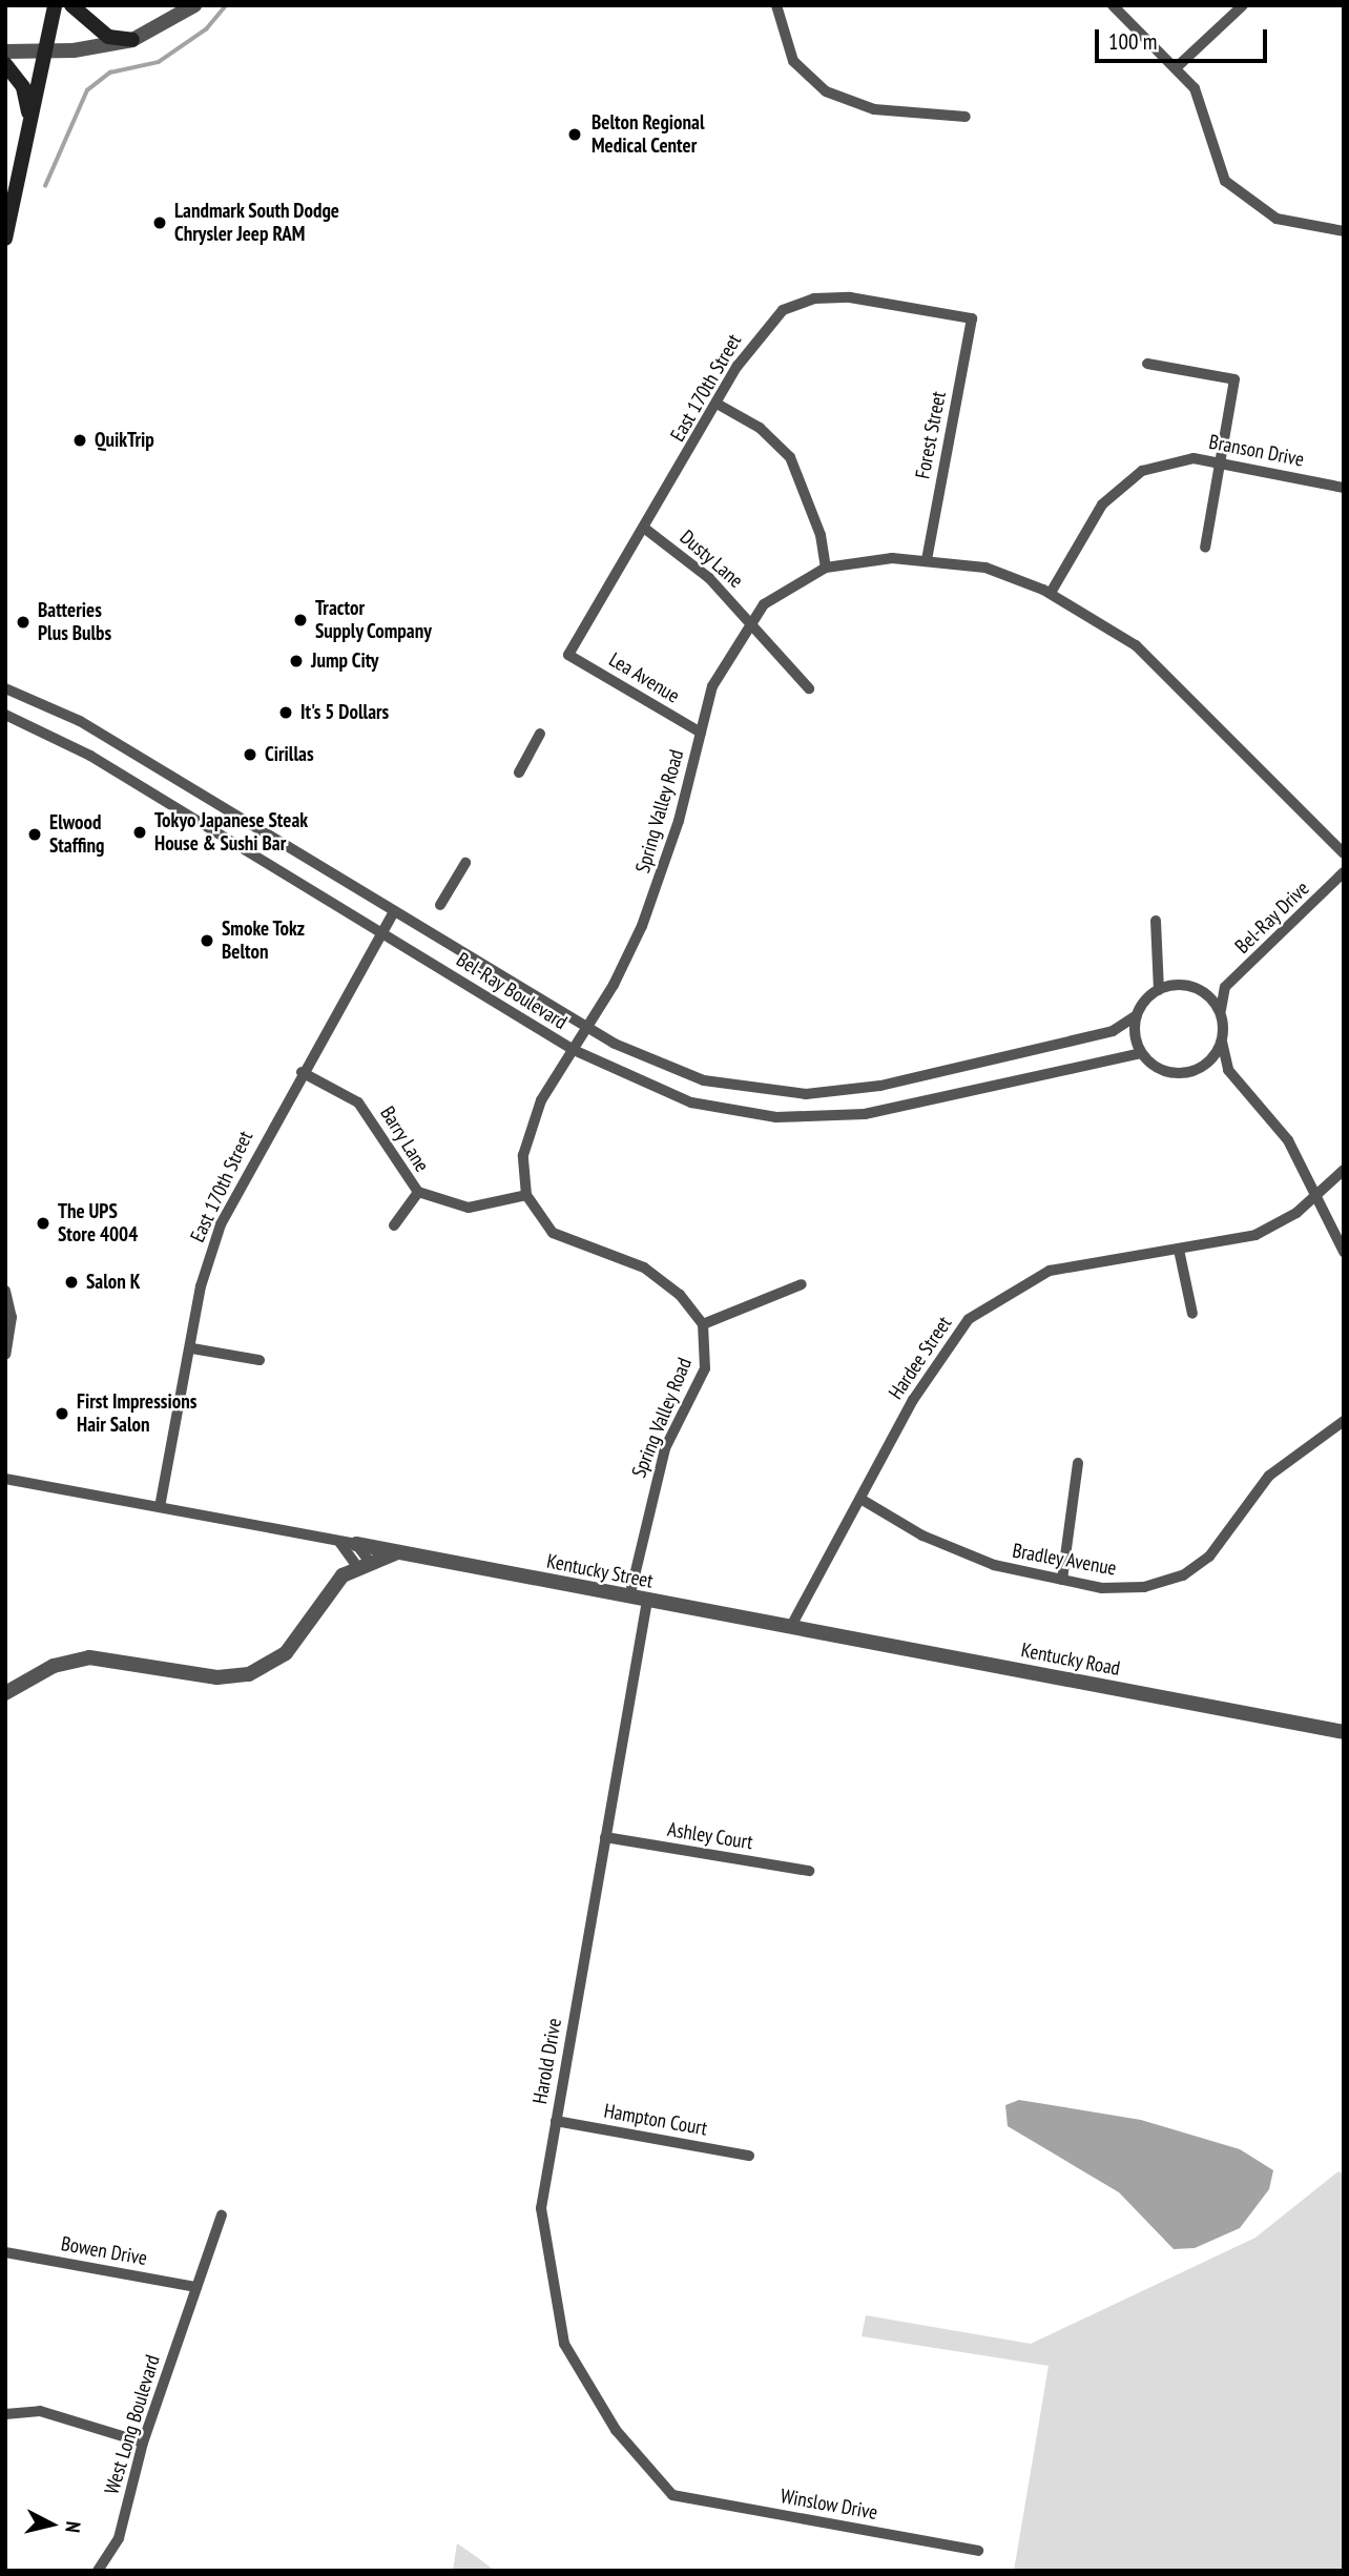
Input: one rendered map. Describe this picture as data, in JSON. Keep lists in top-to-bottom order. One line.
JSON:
{"streets":{"street":["East 170th Street","Forest Street","Branson Drive","Dusty Lane","Lea Avenue","Spring Valley Road","Bel-Ray Drive","Bel-Ray Boulevard","Barry Lane","Hardee Street","Bradley Avenue","Kentucky Street","Kentucky Road","Ashley Court","Harold Drive","Hampton Court","Bowen Drive","West Long Boulevard","Winslow Drive"]},"crossings":[["East 170th Street","Forest Street"],["East 170th Street","Dusty Lane"],["East 170th Street","Lea Avenue"],["East 170th Street","Bel-Ray Boulevard"],["East 170th Street","Barry Lane"],["Forest Street","Spring Valley Road"],["Branson Drive","Spring Valley Road"],["Dusty Lane","Spring Valley Road"],["Lea Avenue","Spring Valley Road"],["Spring Valley Road","Bel-Ray Boulevard"],["Spring Valley Road","Barry Lane"],["Spring Valley Road","Kentucky Street"],["Hardee Street","Bradley Avenue"],["Hardee Street","Kentucky Street"],["Hardee Street","Kentucky Road"],["Kentucky Street","Kentucky Road"],["Kentucky Street","Harold Drive"],["Ashley Court","Harold Drive"],["Harold Drive","Hampton Court"],["Harold Drive","Winslow Drive"],["Bowen Drive","West Long Boulevard"]],"places":["Belton Regional Medical Center","Landmark South Dodge Chrysler Jeep RAM","QuikTrip","Tractor Supply Company","Batteries Plus Bulbs","Jump City","It's 5 Dollars","Cirillas","Tokyo Japanese Steak House & Sushi Bar","Elwood Staffing","Smoke Tokz Belton","The UPS Store 4004","Salon K","First Impressions Hair Salon"],"scale_bar":"100 m","north":"right"}
